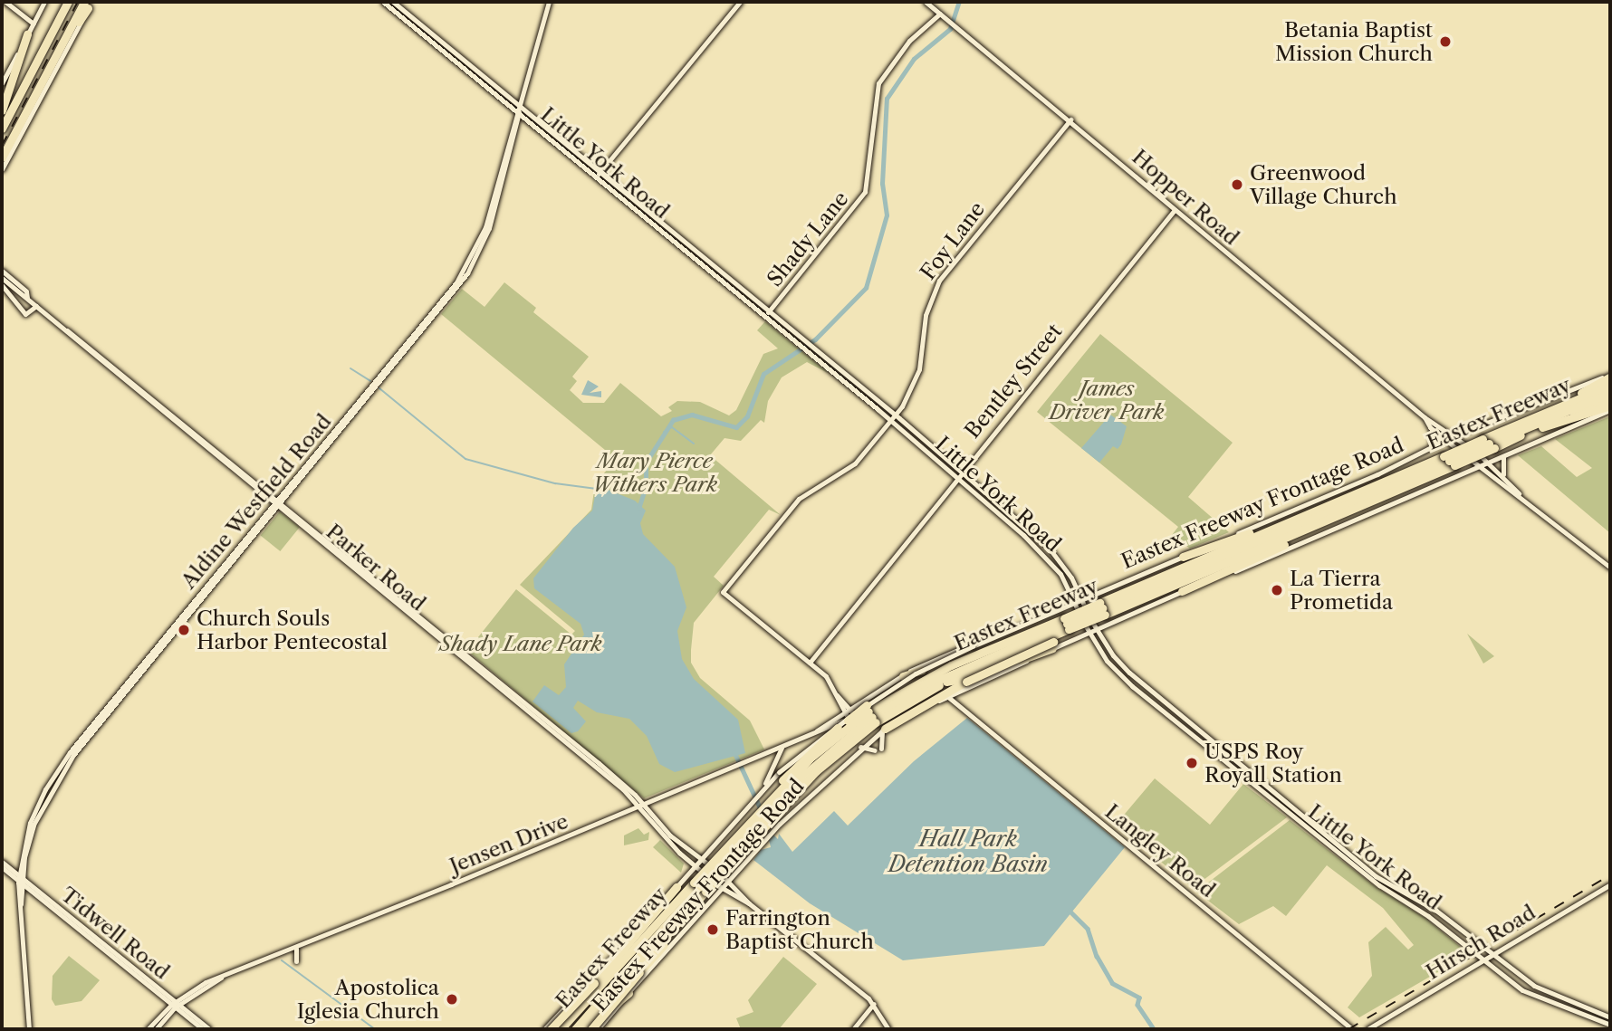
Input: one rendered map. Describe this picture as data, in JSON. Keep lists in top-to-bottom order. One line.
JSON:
{"streets":{"highway":["Eastex Freeway"],"main road":["Little York Road","Hopper Road","Shady Lane","Foy Lane","Bentley Street","Aldine Westfield Road","Eastex Freeway Frontage Road","Parker Road","Jensen Drive","Langley Road","Tidwell Road","Hirsch Road"]},"crossings":[["Little York Road","Shady Lane"],["Little York Road","Foy Lane"],["Little York Road","Bentley Street"],["Little York Road","Aldine Westfield Road"],["Little York Road","Eastex Freeway Frontage Road"],["Little York Road","Hirsch Road"],["Hopper Road","Shady Lane"],["Hopper Road","Foy Lane"],["Hopper Road","Bentley Street"],["Hopper Road","Eastex Freeway Frontage Road"],["Foy Lane","Bentley Street"],["Eastex Freeway","Eastex Freeway Frontage Road"],["Eastex Freeway","Jensen Drive"],["Aldine Westfield Road","Parker Road"],["Aldine Westfield Road","Tidwell Road"],["Eastex Freeway Frontage Road","Parker Road"],["Eastex Freeway Frontage Road","Jensen Drive"],["Eastex Freeway Frontage Road","Langley Road"],["Parker Road","Jensen Drive"],["Jensen Drive","Tidwell Road"]],"water":["Hall Park Detention Basin"],"parks":["James Driver Park","Mary Pierce Withers Park","Shady Lane Park"],"places":["Betania Baptist Mission Church","Greenwood Village Church","La Tierra Prometida","Church Souls Harbor Pentecostal","USPS Roy Royall Station","Farrington Baptist Church","Apostolica Iglesia Church"]}
